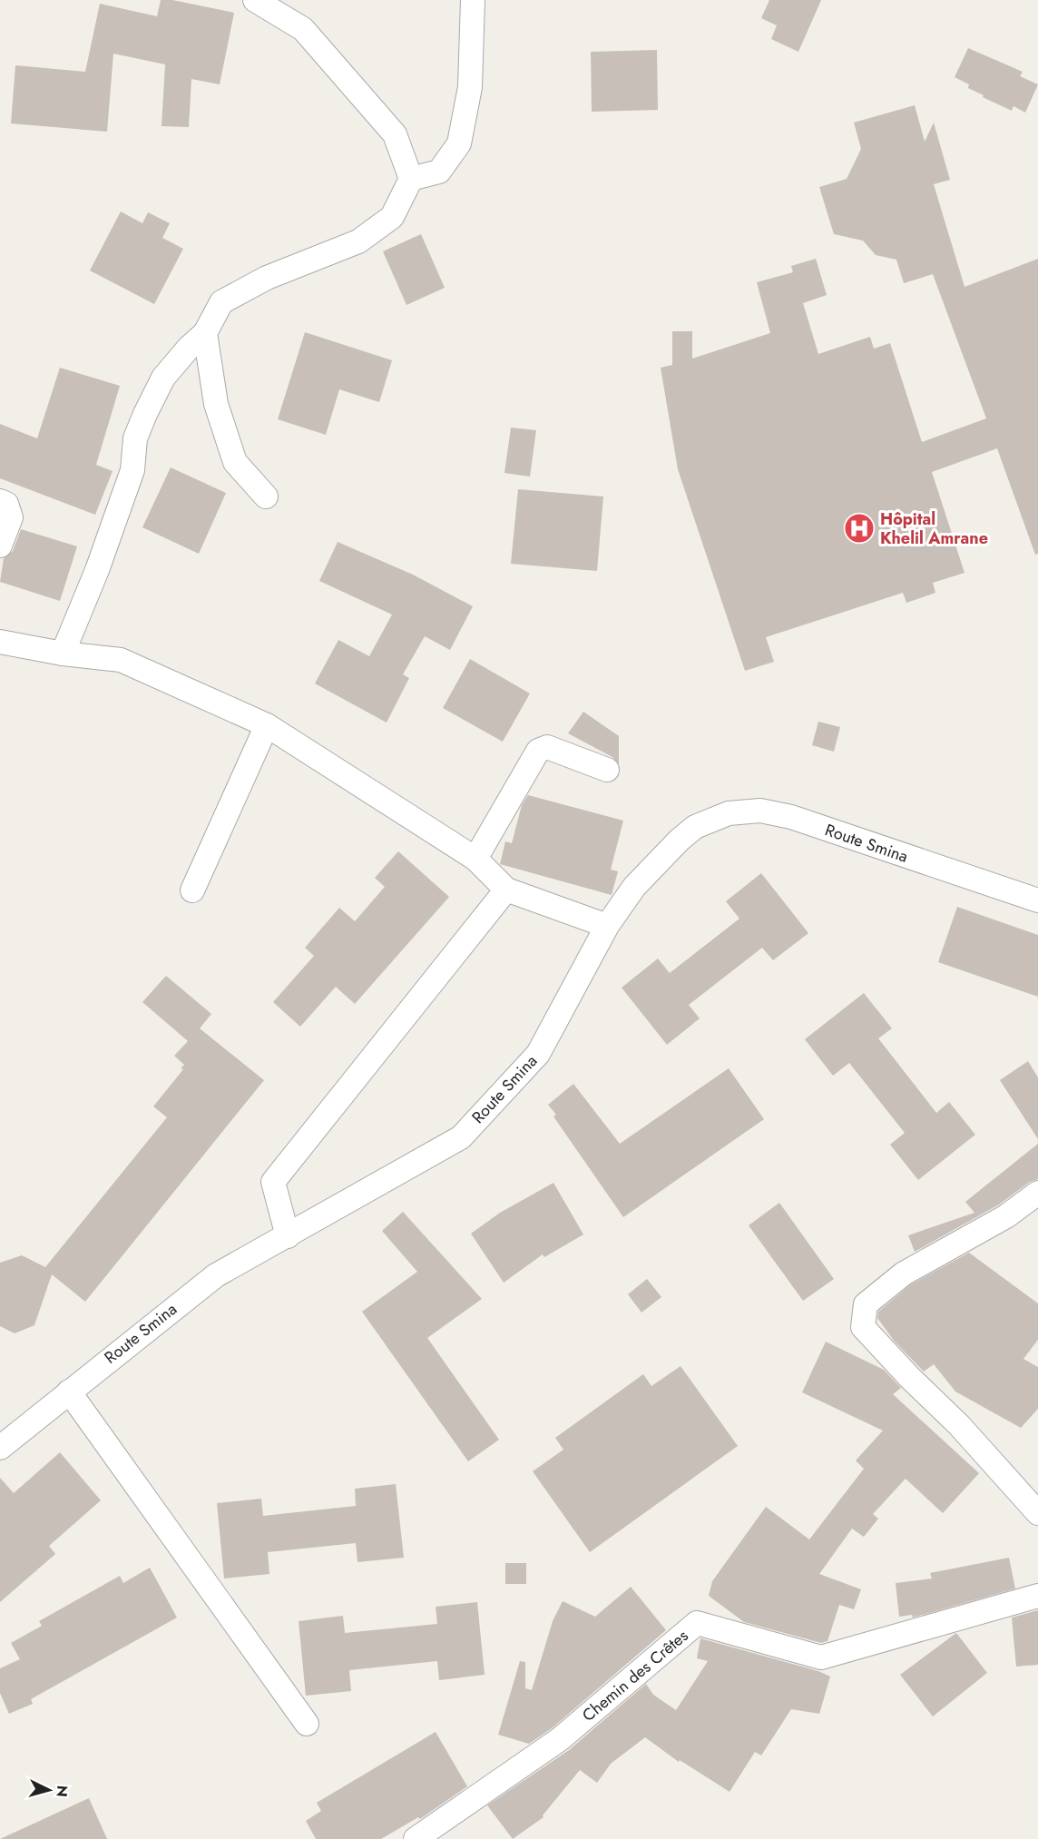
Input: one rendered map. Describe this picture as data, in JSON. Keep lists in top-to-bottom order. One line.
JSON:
{"streets":{"street":["Route Smina","Chemin des Crêtes"]},"places":{"hospital":["Hôpital Khelil Amrane"]},"north":"right"}
